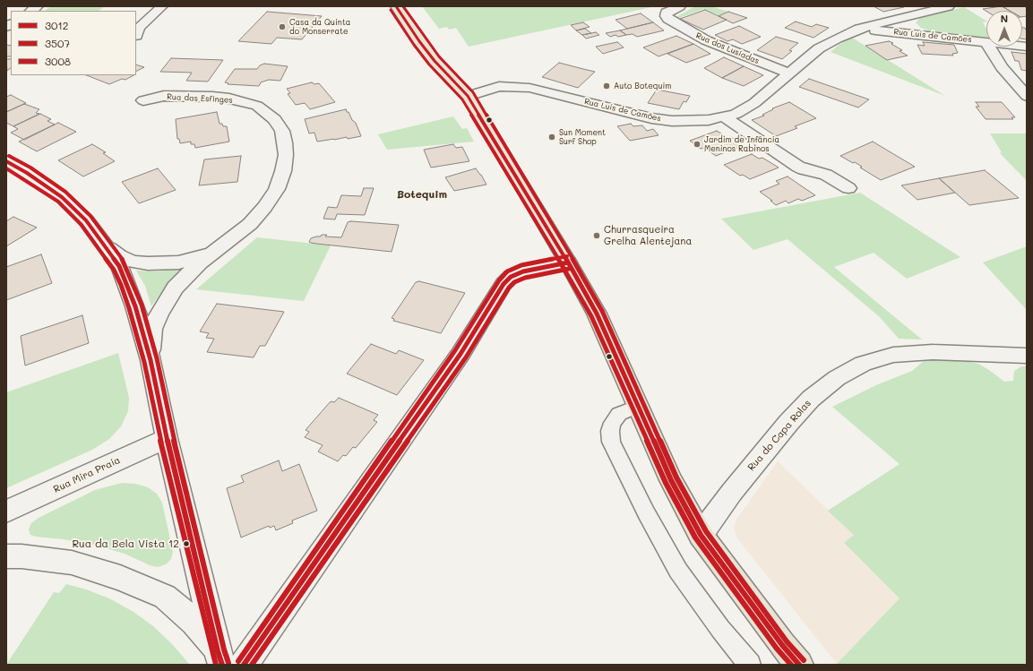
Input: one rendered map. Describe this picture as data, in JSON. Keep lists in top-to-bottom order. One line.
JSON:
{"streets":{"street":["Rua Luís de Camões","Rua dos Lusíadas","Rua das Esfinges","Rua do Capa Rolas","Rua Mira Praia"]},"crossings":[["Rua Luís de Camões","Rua dos Lusíadas"]],"districts":["Botequim"],"places":["Casa da Quinta do Monserrate","Auto Botequim","Sun Moment Surf Shop","Jardim de Infância Meninos Rabinos","Churrasqueira Grelha Alentejana","Rua da Bela Vista 12"],"lines":["transit line 3012","transit line 3008","transit line 3507"],"legend":["3012","3507","3008"],"north":"top"}
